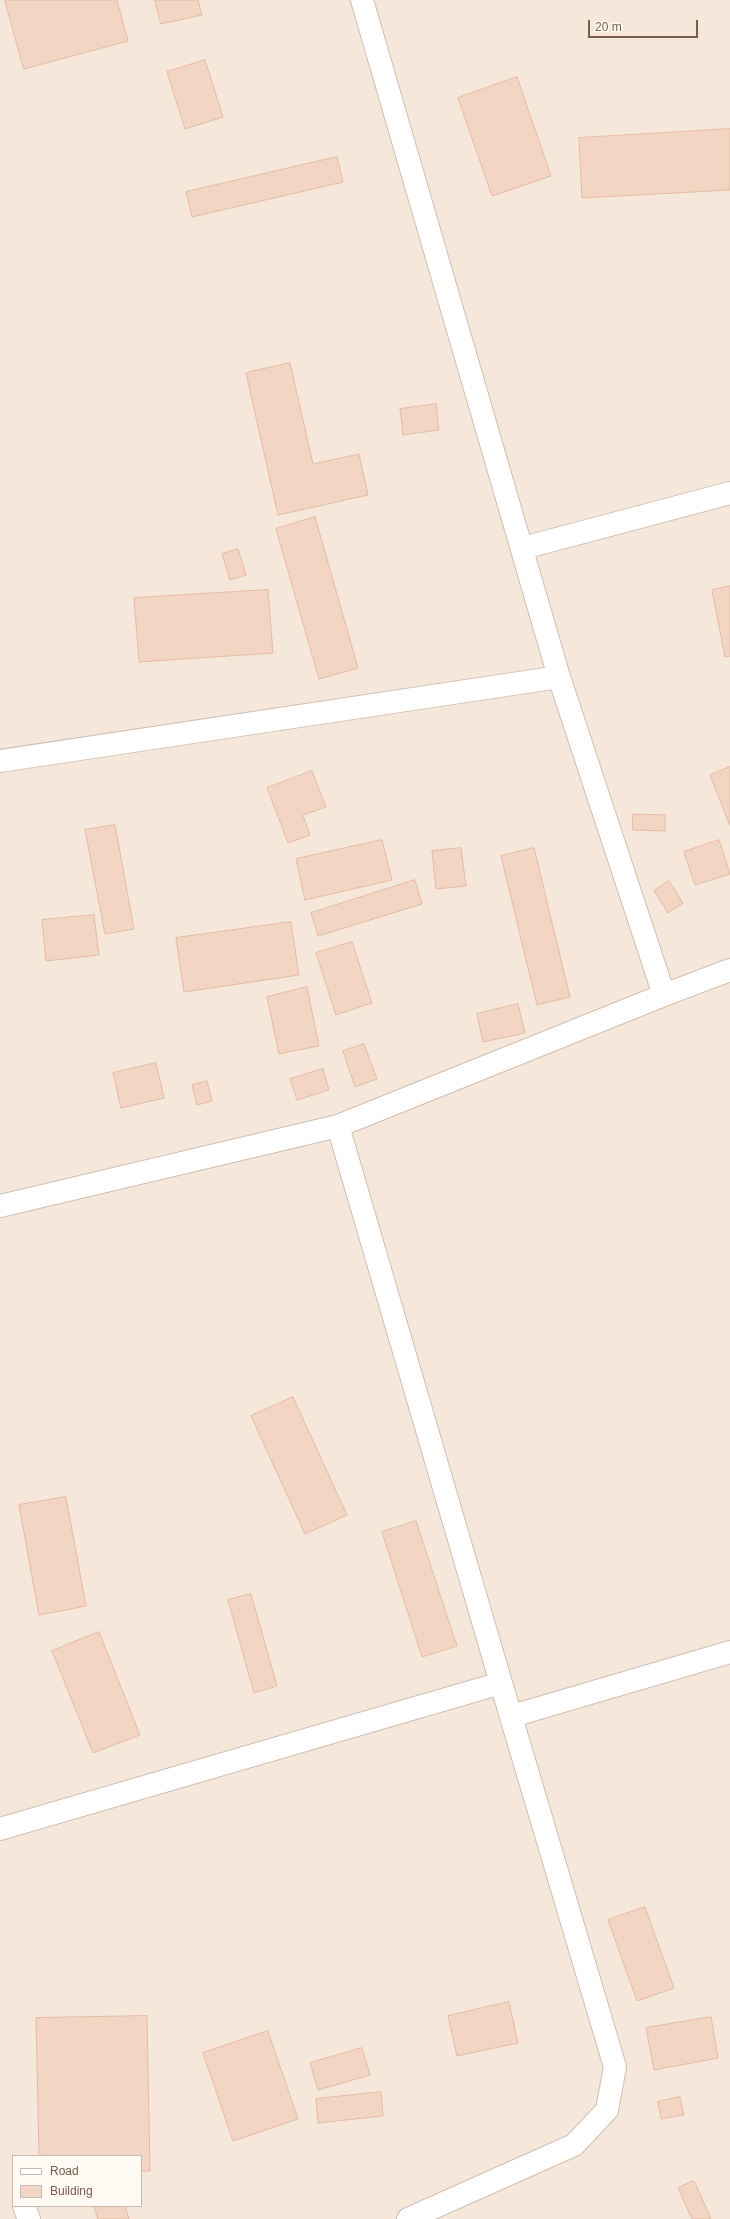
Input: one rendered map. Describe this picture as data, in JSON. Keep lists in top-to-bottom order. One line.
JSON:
{"legend":["Road","Building"],"scale_bar":"20 m"}
